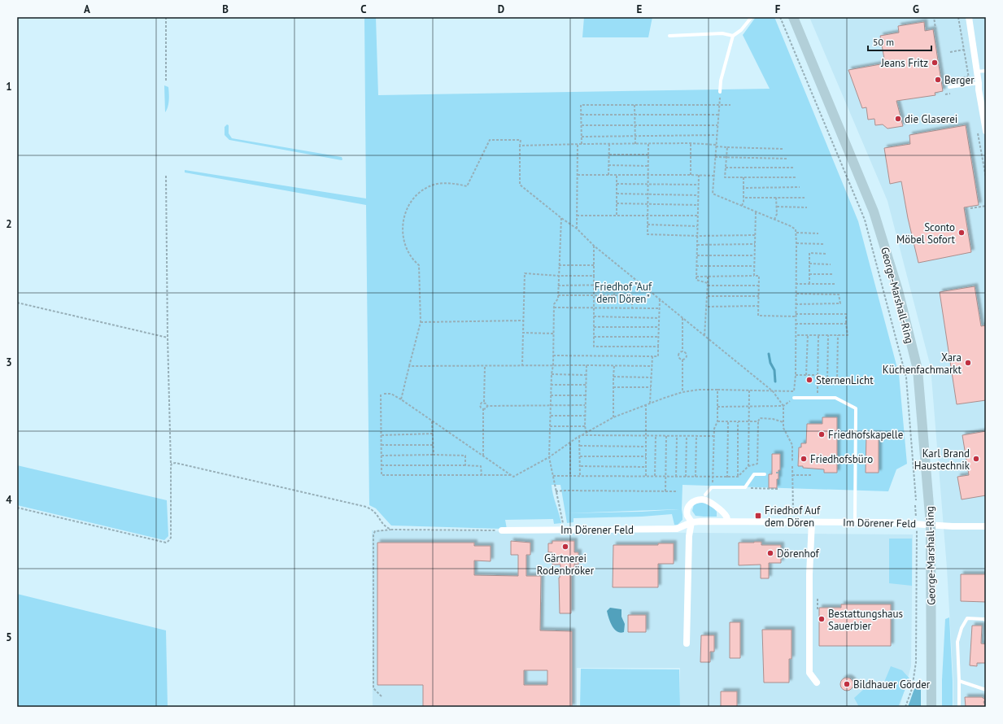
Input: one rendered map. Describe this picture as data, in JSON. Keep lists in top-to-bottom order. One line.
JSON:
{"streets":{"main road":["George-Marshall-Ring"],"street":["Im Dörener Feld"]},"crossings":[["George-Marshall-Ring","Im Dörener Feld"]],"parks":["Friedhof \"Auf dem Dören\""],"places":{"other":["Jeans Fritz","Berger","die Glaserei","Sconto Möbel Sofort","Xara Küchenfachmarkt","SternenLicht","Friedhofskapelle","Friedhofsbüro","Karl Brand Haustechnik","Gärtnerei Rodenbröker","Dörenhof","Bestattungshaus Sauerbier","Bildhauer Görder"],"transit":["Friedhof Auf dem Dören"]},"scale_bar":"50 m","grid":{"columns":["A","B","C","D","E","F","G"],"rows":["1","2","3","4","5"]}}
